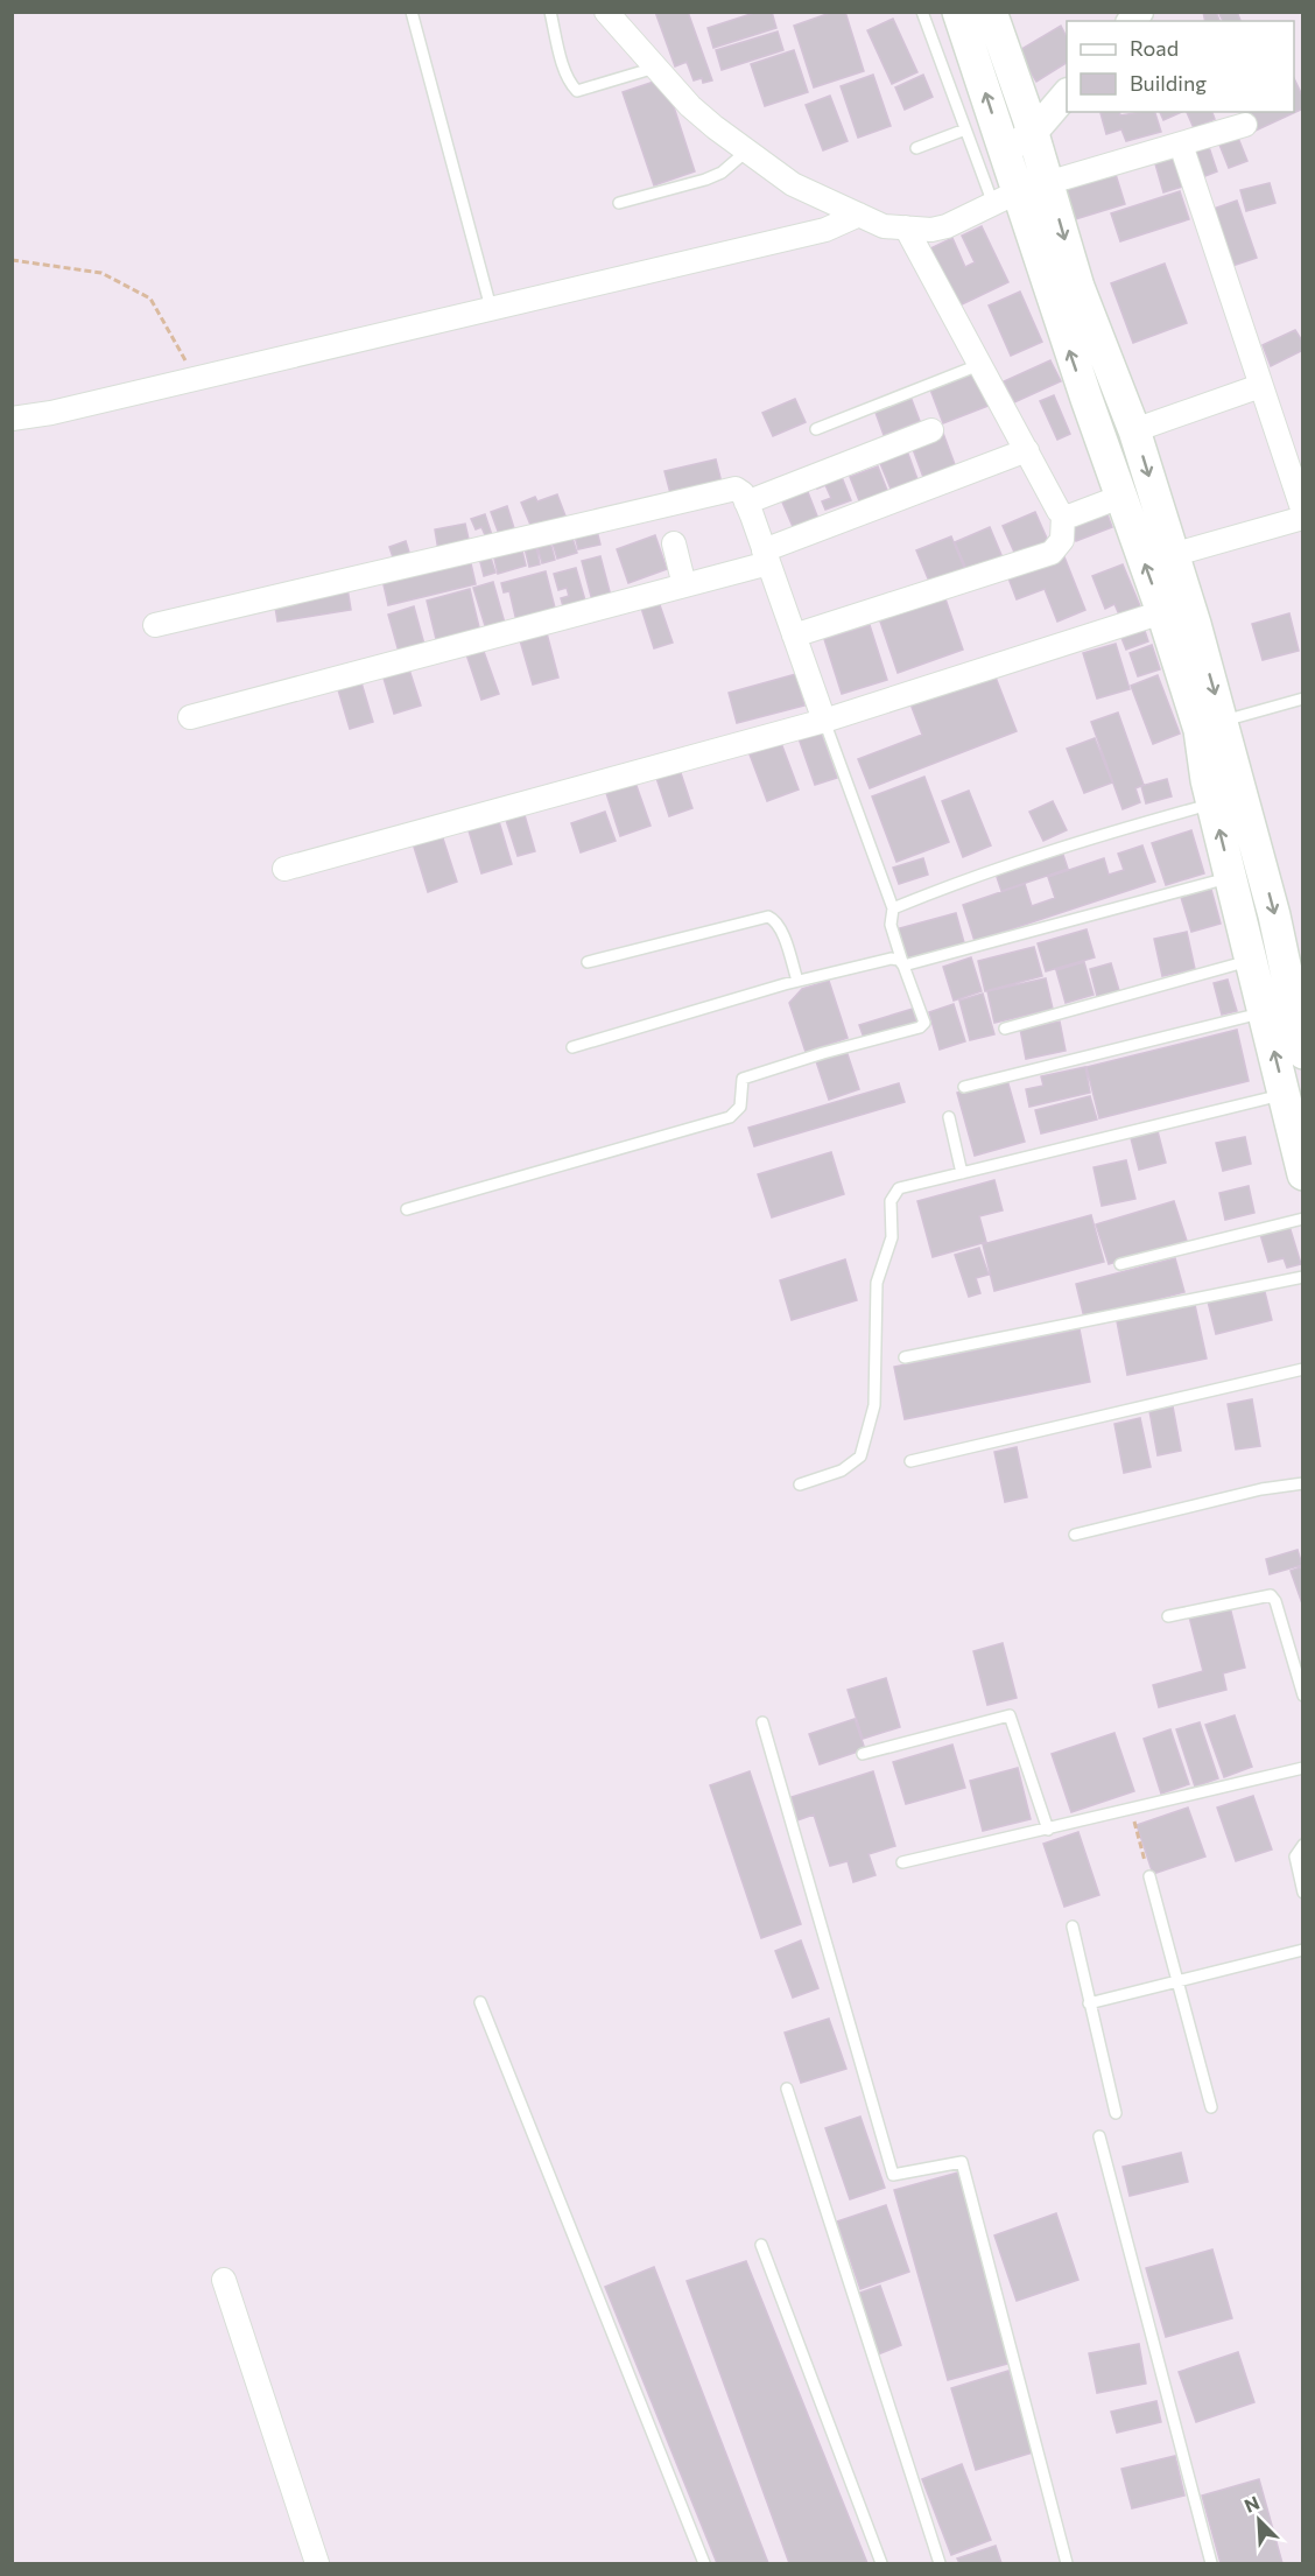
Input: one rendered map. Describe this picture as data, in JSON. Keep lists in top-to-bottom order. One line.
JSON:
{"legend":["Road","Building"],"north":"top left"}
